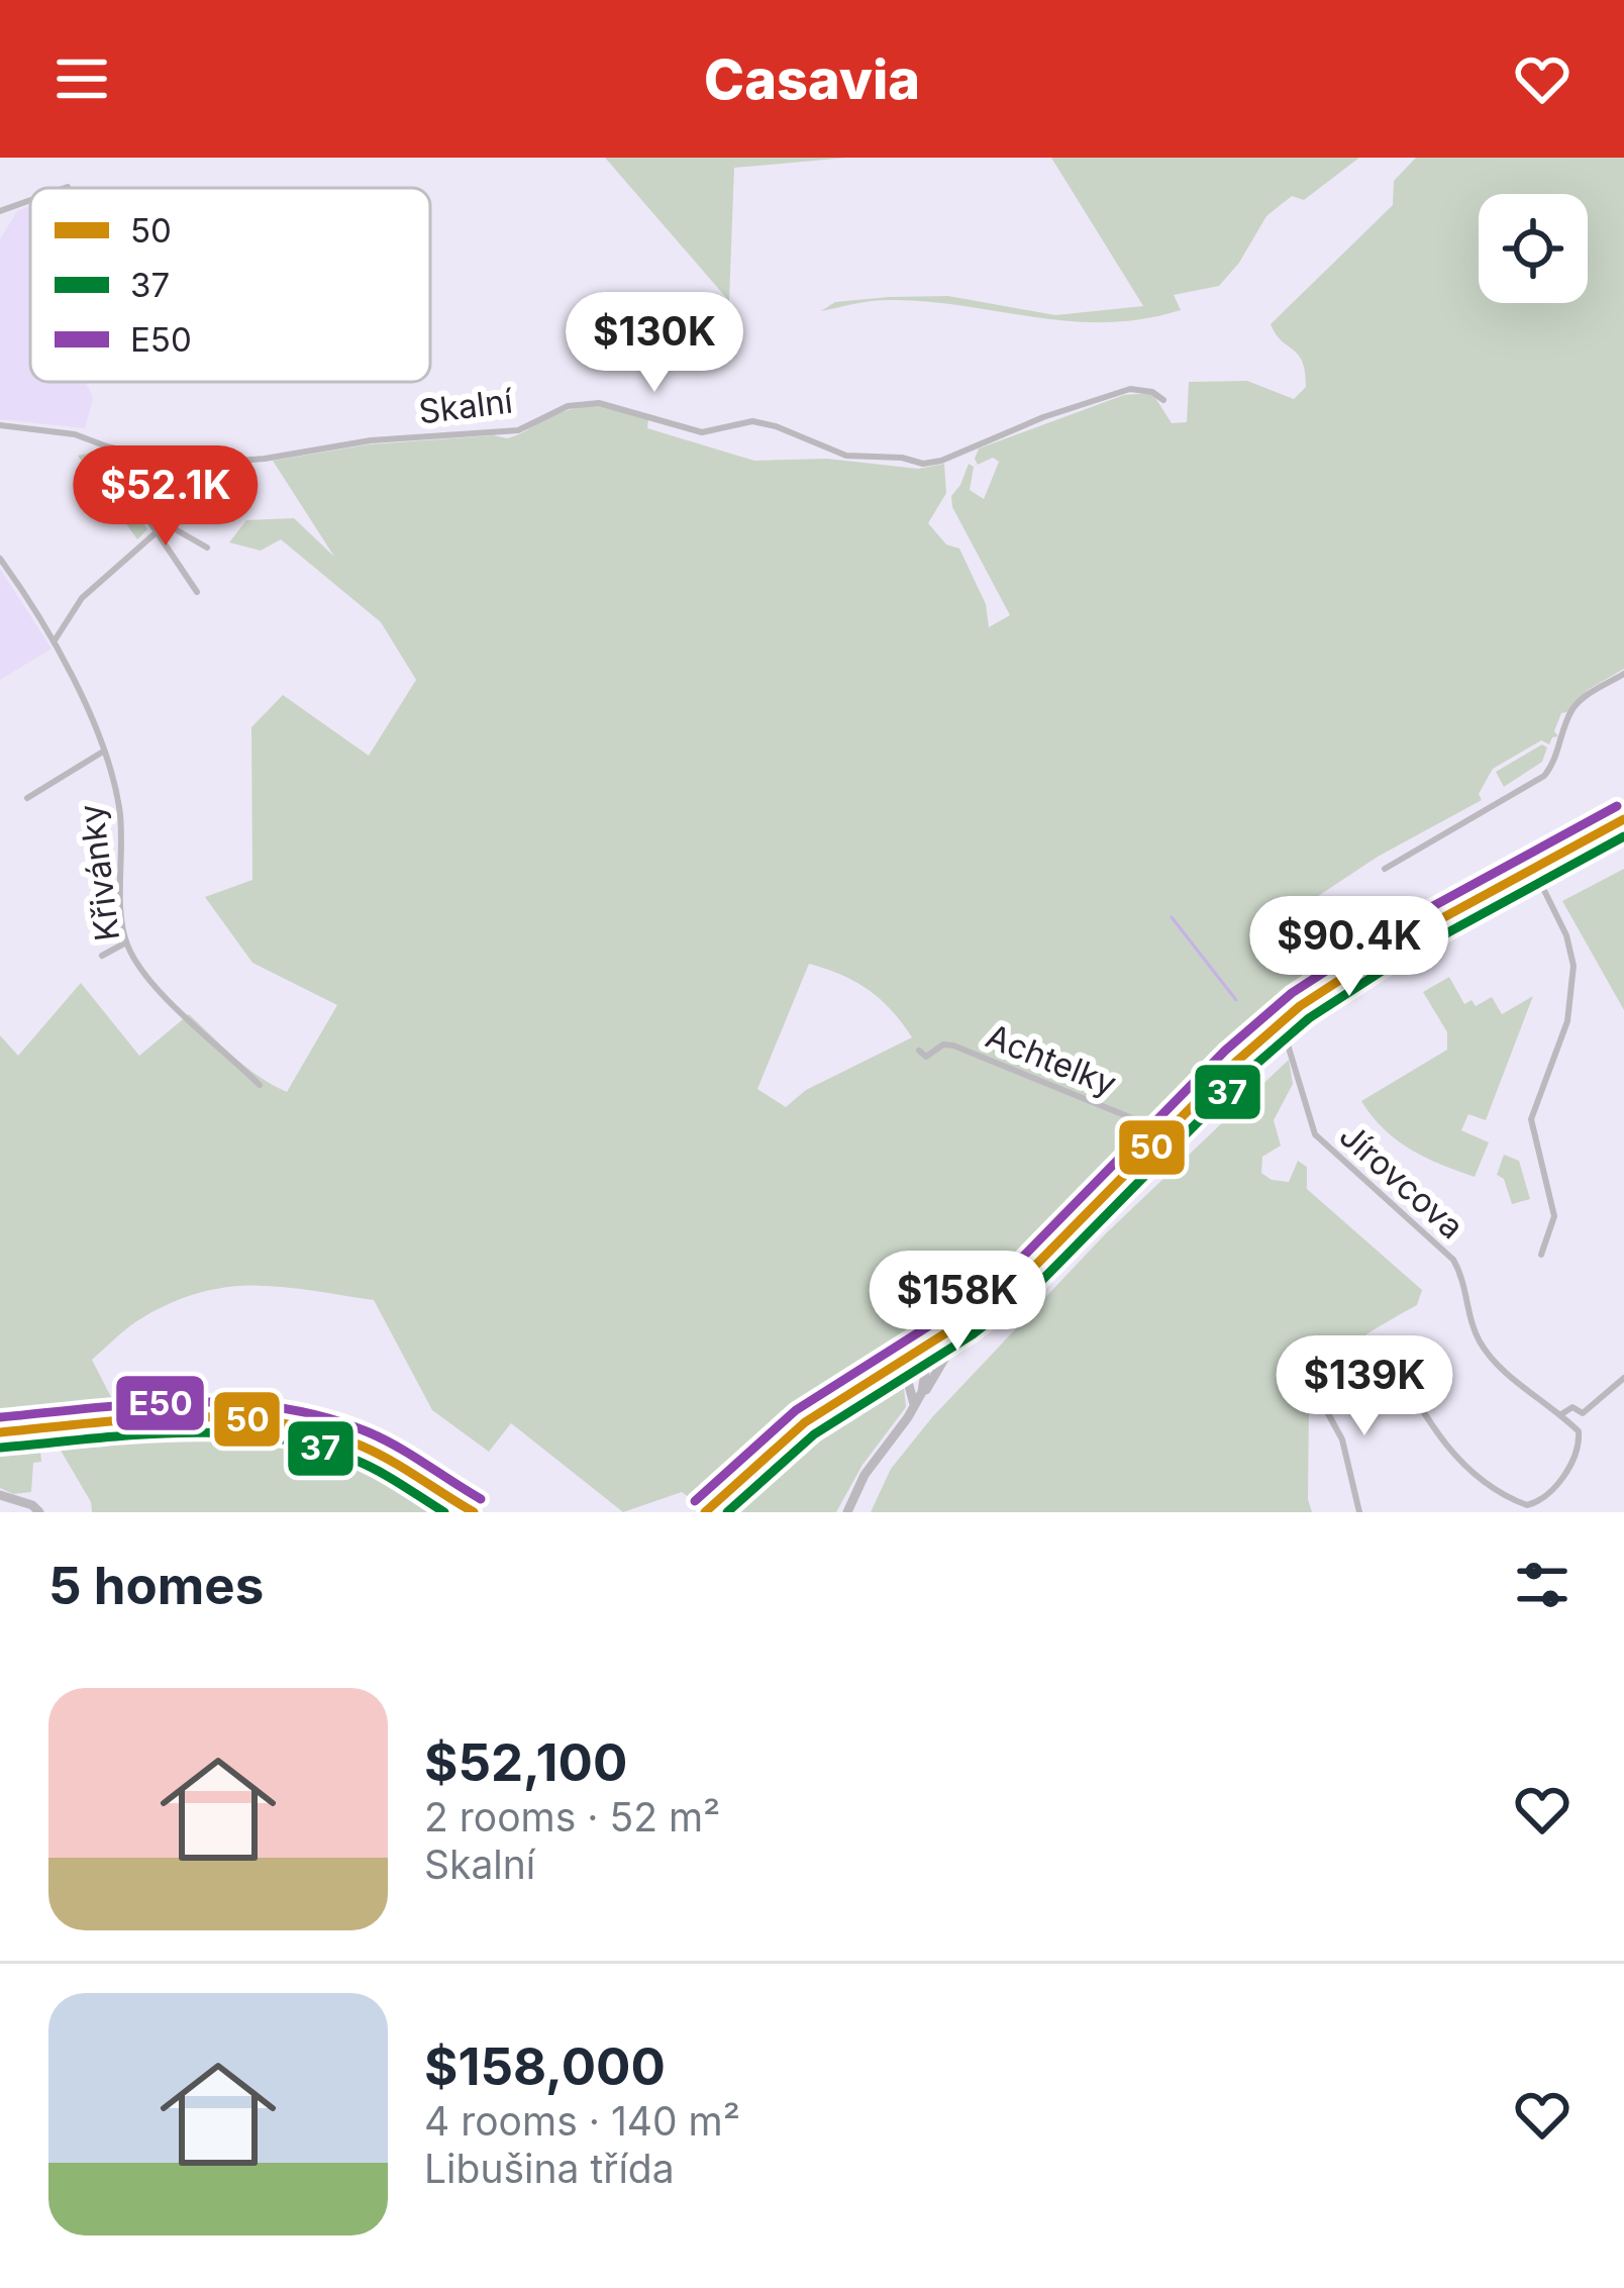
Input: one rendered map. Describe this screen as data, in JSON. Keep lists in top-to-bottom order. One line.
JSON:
{"streets":{"street":["Skalní","Křivánky","Achtelky","Jírovcova"]},"lines":["transit line E50","transit line 50","transit line 37"],"legend":["50","37","E50"],"page":{"header":"Casavia","price":["$130K","$52.1K","$90.4K","$158K","$139K"],"heading":"5 homes","list":[{"name":"$52,100","note":"2 rooms · 52 m² · Skalní"},{"name":"$158,000","note":"4 rooms · 140 m² · Libušina třída"}]}}
